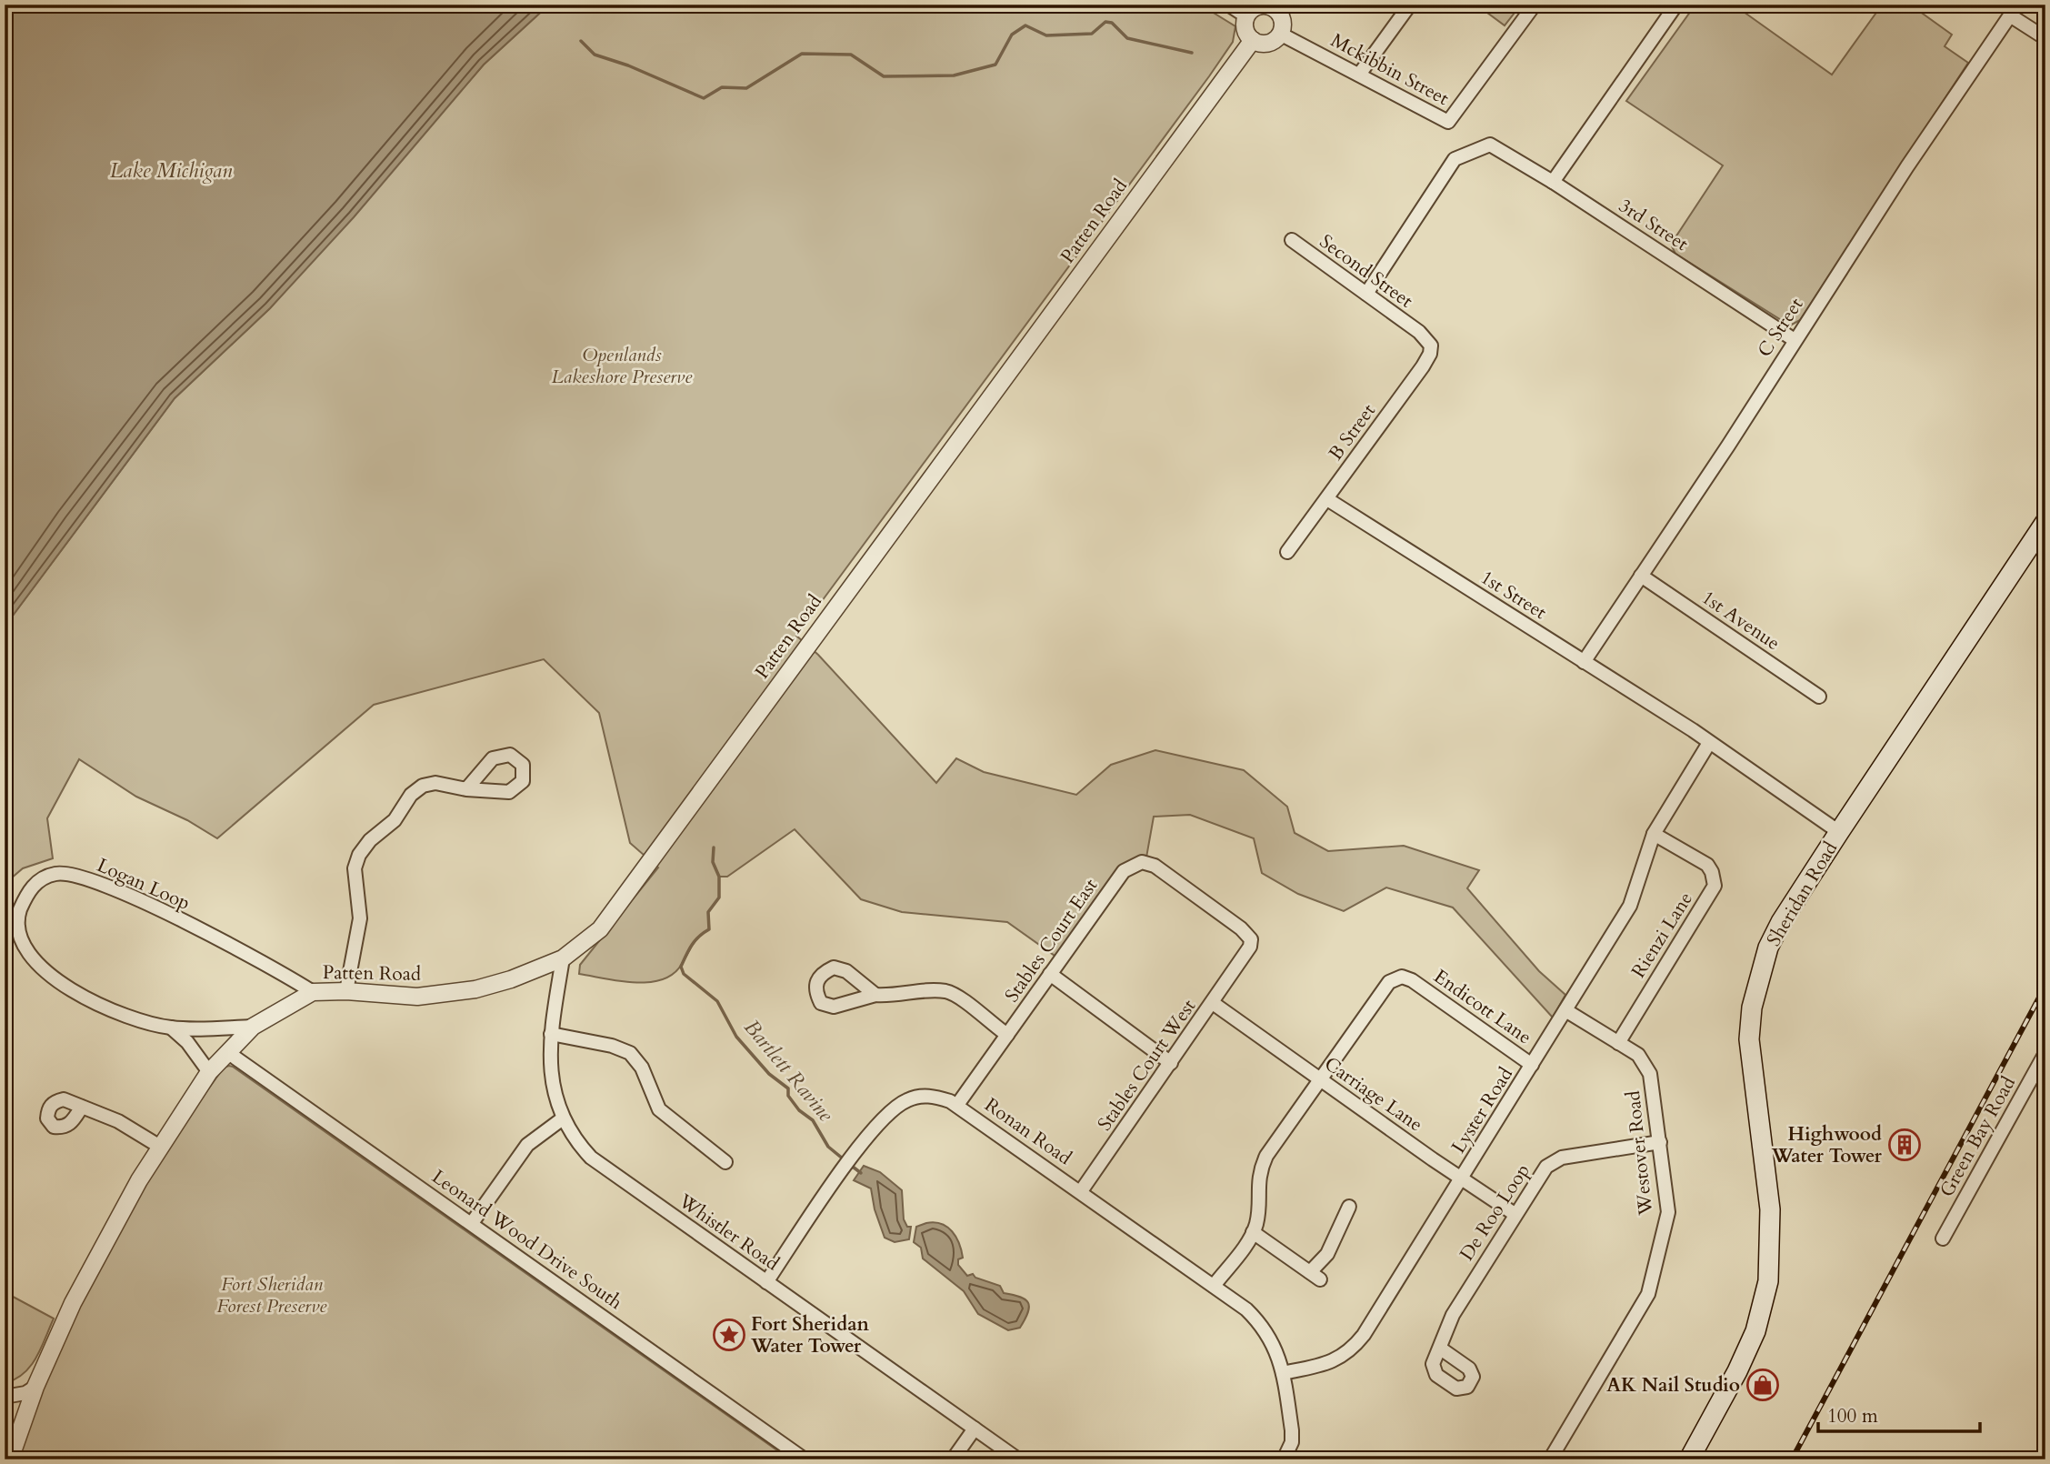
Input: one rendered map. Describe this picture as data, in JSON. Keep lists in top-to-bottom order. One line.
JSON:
{"streets":{"main road":["Sheridan Road"],"street":["Mckibbin Street","Patten Road","3rd Street","Second Street","C Street","B Street","1st Street","1st Avenue","Logan Loop","Rienzi Lane","Stables Court East","Endicott Lane","Stables Court West","Carriage Lane","Lyster Road","Ronan Road","Green Bay Road","Westover Road","De Roo Loop","Whistler Road","Leonard Wood Drive South"]},"crossings":[["Mckibbin Street","Patten Road"],["Patten Road","Logan Loop"],["Patten Road","Whistler Road"],["Patten Road","Leonard Wood Drive South"],["3rd Street","Second Street"],["3rd Street","C Street"],["Second Street","B Street"],["C Street","1st Street"],["C Street","1st Avenue"],["B Street","1st Street"],["1st Street","Sheridan Road"],["1st Street","Lyster Road"],["Rienzi Lane","Lyster Road"],["Rienzi Lane","Westover Road"],["Stables Court East","Stables Court West"],["Stables Court East","Ronan Road"],["Endicott Lane","Carriage Lane"],["Endicott Lane","Lyster Road"],["Stables Court West","Carriage Lane"],["Stables Court West","Ronan Road"],["Carriage Lane","Lyster Road"],["Carriage Lane","De Roo Loop"],["Lyster Road","Ronan Road"],["Lyster Road","Westover Road"],["Ronan Road","Whistler Road"],["Westover Road","De Roo Loop"]],"water":["Lake Michigan","Bartlett Ravine"],"parks":["Openlands Lakeshore Preserve","Fort Sheridan Forest Preserve"],"places":{"building":["Highwood Water Tower"],"place":["Fort Sheridan Water Tower"],"shop":["AK Nail Studio"]},"scale_bar":"100 m"}
